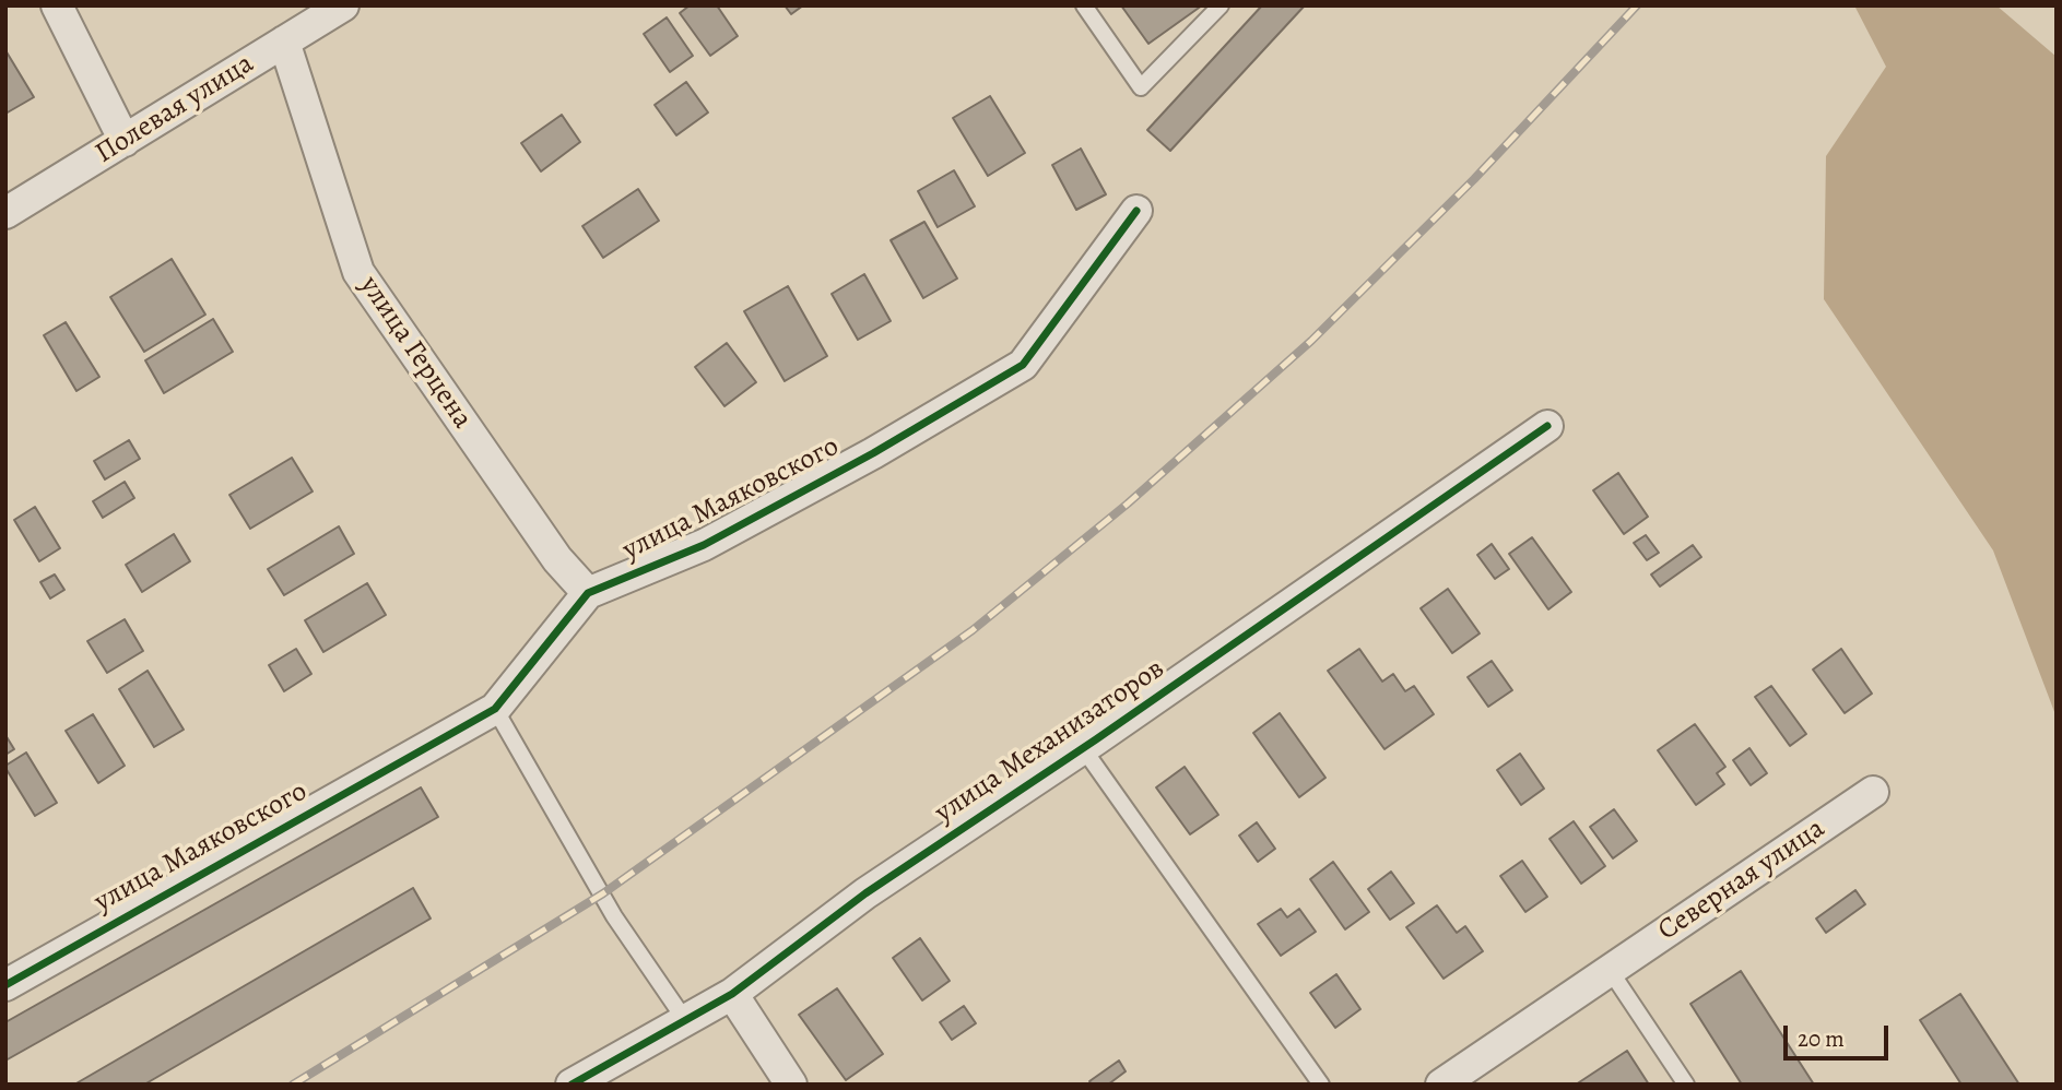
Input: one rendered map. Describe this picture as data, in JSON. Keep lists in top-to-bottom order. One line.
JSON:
{"streets":{"street":["Полевая улица","улица Герцена","улица Маяковского","улица Механизаторов","Северная улица"]},"crossings":[["Полевая улица","улица Герцена"],["улица Герцена","улица Маяковского"]],"scale_bar":"20 m"}
